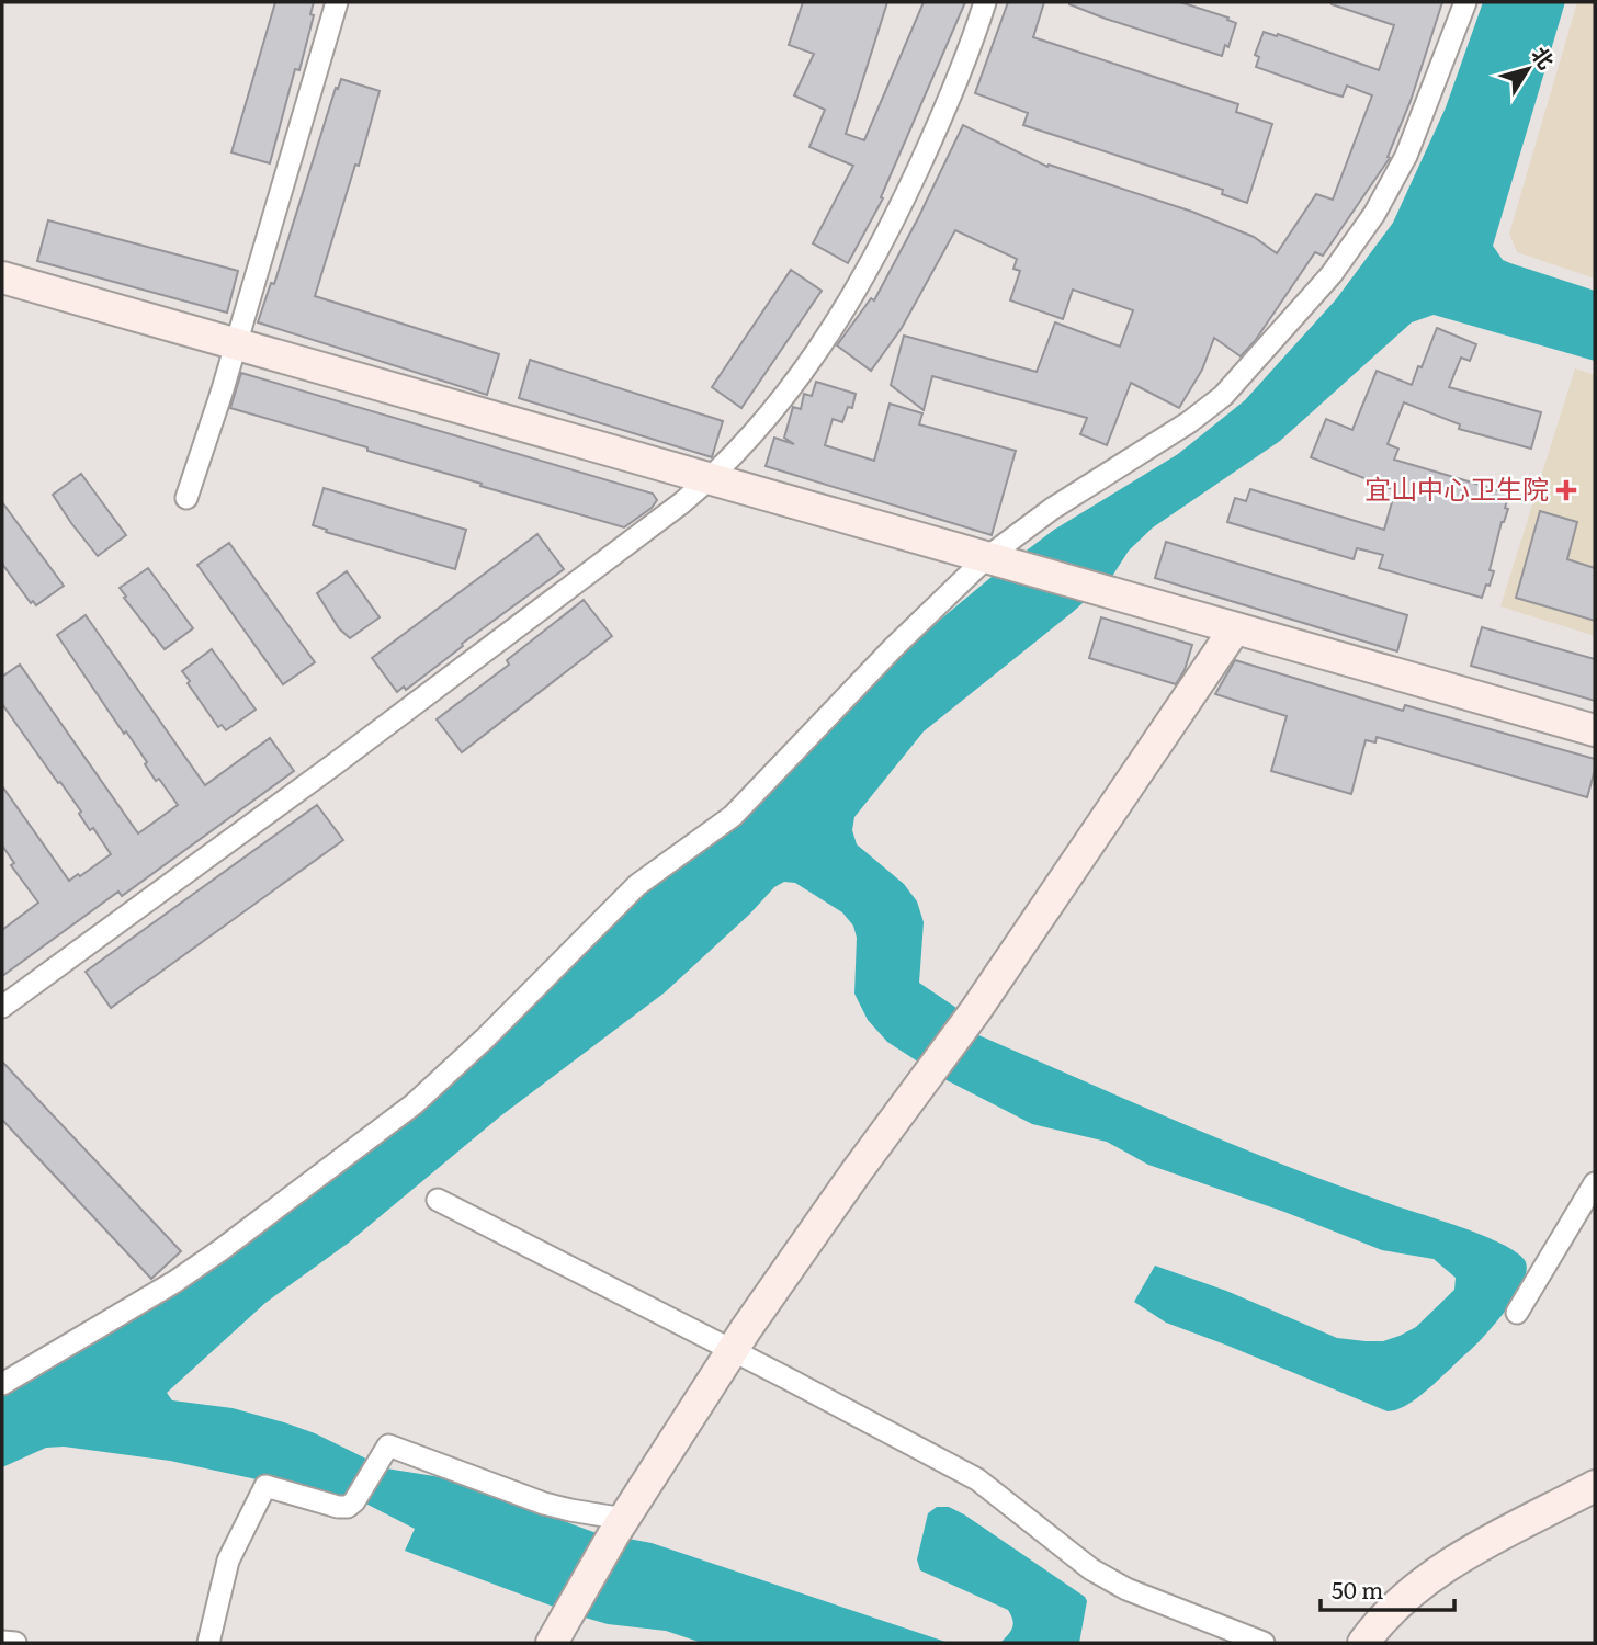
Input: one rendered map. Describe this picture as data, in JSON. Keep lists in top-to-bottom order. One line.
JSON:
{"places":{"health":["宜山中心卫生院"]},"scale_bar":"50 m","north":"top right"}
